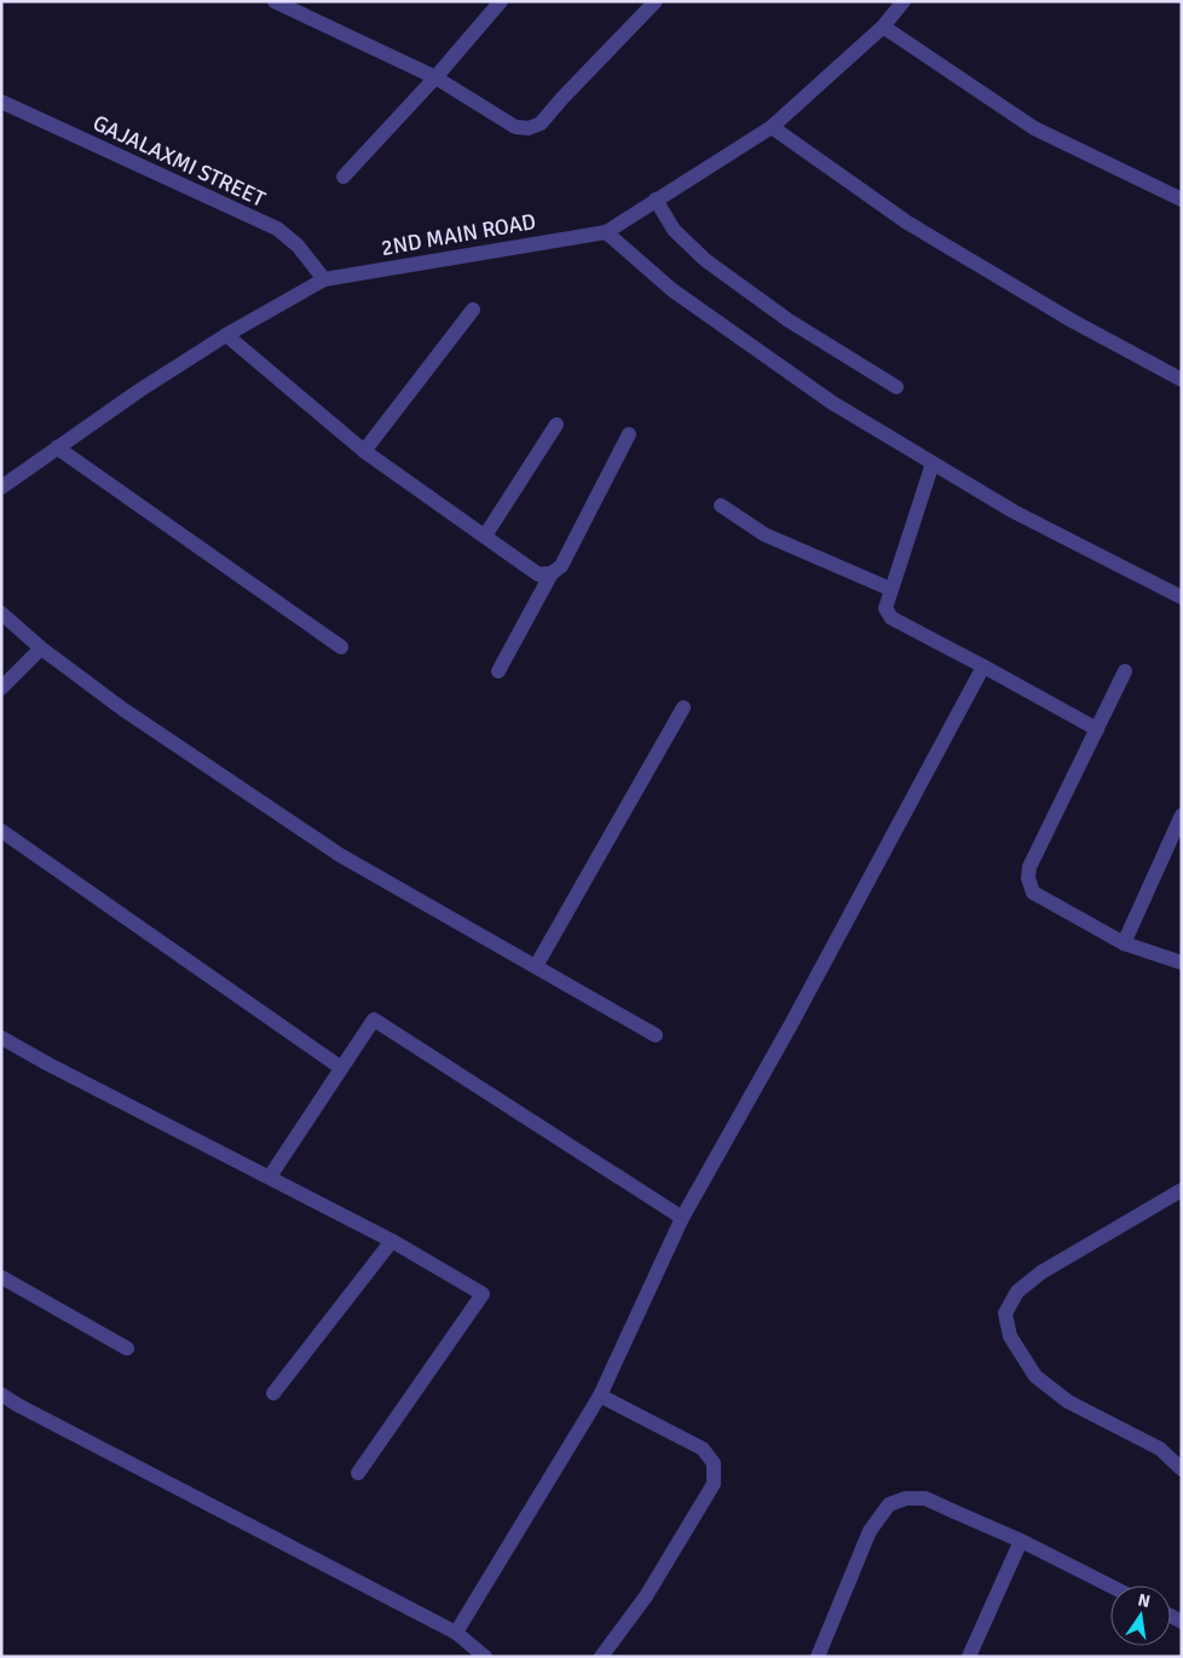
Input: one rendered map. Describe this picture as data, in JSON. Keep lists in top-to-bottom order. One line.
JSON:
{"streets":{"street":["GAJALAXMI STREET","2ND MAIN ROAD"]},"crossings":[["GAJALAXMI STREET","2ND MAIN ROAD"]],"north":"top"}
